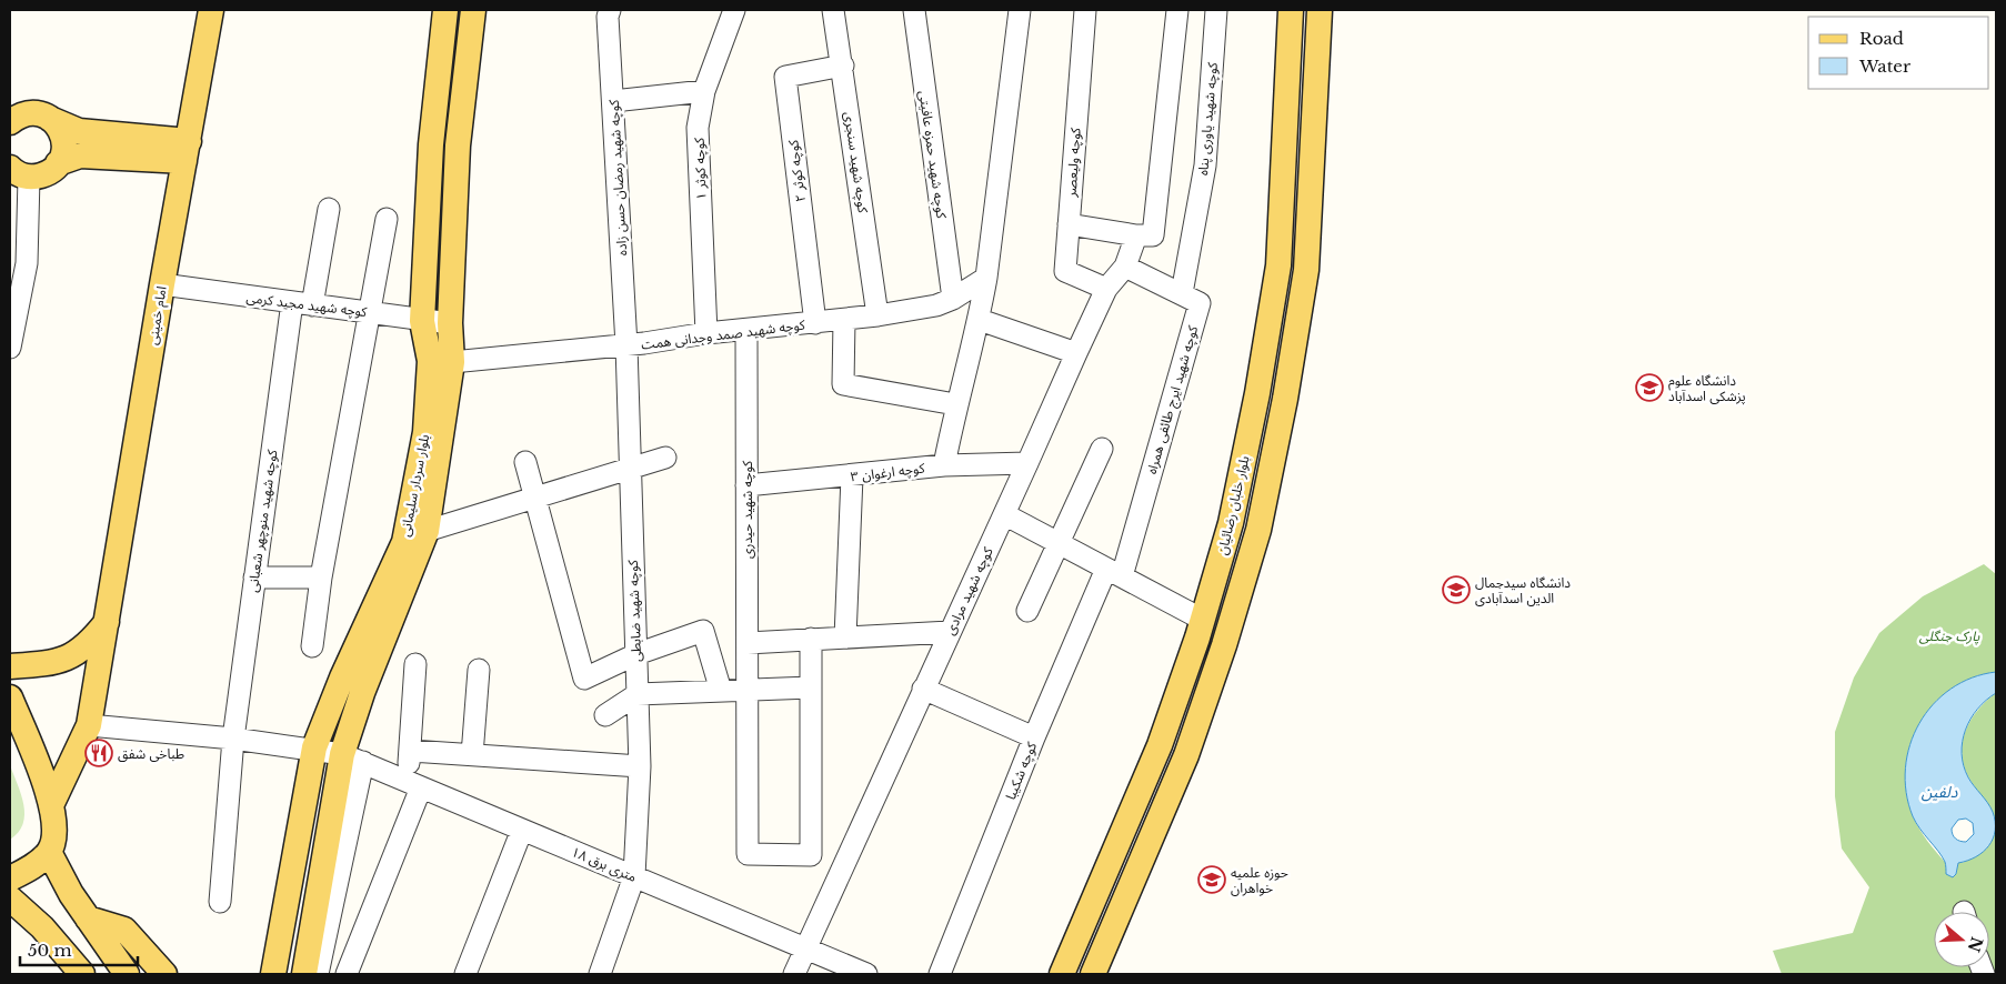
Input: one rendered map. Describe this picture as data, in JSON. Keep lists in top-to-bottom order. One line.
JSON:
{"streets":{"main road":["امام خمینی","بلوار سردار سلیمانی","بلوار خلبان رضائیان"],"street":["کوچه شهید یاوری پناه","کوچه شهید حمزه عافیتی","کوچه شهید سنجری","کوچه ولیعصر","کوچه کوثر ۱","کوچه کوثر ۲","کوچه شهید رمضان حسن زاده","کوچه شهید مجید کرمی","کوچه شهید صمد وجدانی همت","کوچه شهید ایرج طائفی همراه","کوچه ارغوان ۳","کوچه شهید حیدری","کوچه شهید منوچهر شعبانی","کوچه شهید مرادی","کوچه شهید ضابطی","کوچه شکیبا","۱۸ متری برق"]},"crossings":[["کوچه شهید یاوری پناه","کوچه شهید ایرج طائفی همراه"],["کوچه شهید حمزه عافیتی","کوچه شهید صمد وجدانی همت"],["کوچه شهید سنجری","کوچه کوثر ۲"],["کوچه شهید سنجری","کوچه شهید صمد وجدانی همت"],["کوچه ولیعصر","کوچه شهید مرادی"],["کوچه کوثر ۱","کوچه شهید صمد وجدانی همت"],["کوچه کوثر ۲","کوچه شهید صمد وجدانی همت"],["کوچه شهید رمضان حسن زاده","کوچه شهید صمد وجدانی همت"],["کوچه شهید رمضان حسن زاده","کوچه شهید ضابطی"],["کوچه شهید مجید کرمی","امام خمینی"],["کوچه شهید مجید کرمی","بلوار سردار سلیمانی"],["کوچه شهید مجید کرمی","کوچه شهید منوچهر شعبانی"],["امام خمینی","۱۸ متری برق"],["کوچه شهید صمد وجدانی همت","بلوار سردار سلیمانی"],["کوچه شهید صمد وجدانی همت","کوچه شهید حیدری"],["کوچه شهید صمد وجدانی همت","کوچه شهید ضابطی"],["کوچه شهید ایرج طائفی همراه","کوچه شهید مرادی"],["کوچه شهید ایرج طائفی همراه","کوچه شکیبا"],["کوچه ارغوان ۳","کوچه شهید حیدری"],["کوچه ارغوان ۳","کوچه شهید مرادی"],["بلوار سردار سلیمانی","۱۸ متری برق"],["کوچه شهید منوچهر شعبانی","۱۸ متری برق"],["کوچه شهید مرادی","۱۸ متری برق"],["کوچه شهید ضابطی","۱۸ متری برق"]],"water":["دلفین"],"parks":["پارک جنگلی"],"places":{"school or university":["دانشگاه علوم پزشکی اسدآباد","دانشگاه سیدجمال الدین اسدآبادی","حوزه علمیه خواهران"],"restaurant":["طباخی شفق"]},"legend":["Road","Water"],"scale_bar":"50 m","north":"right"}
